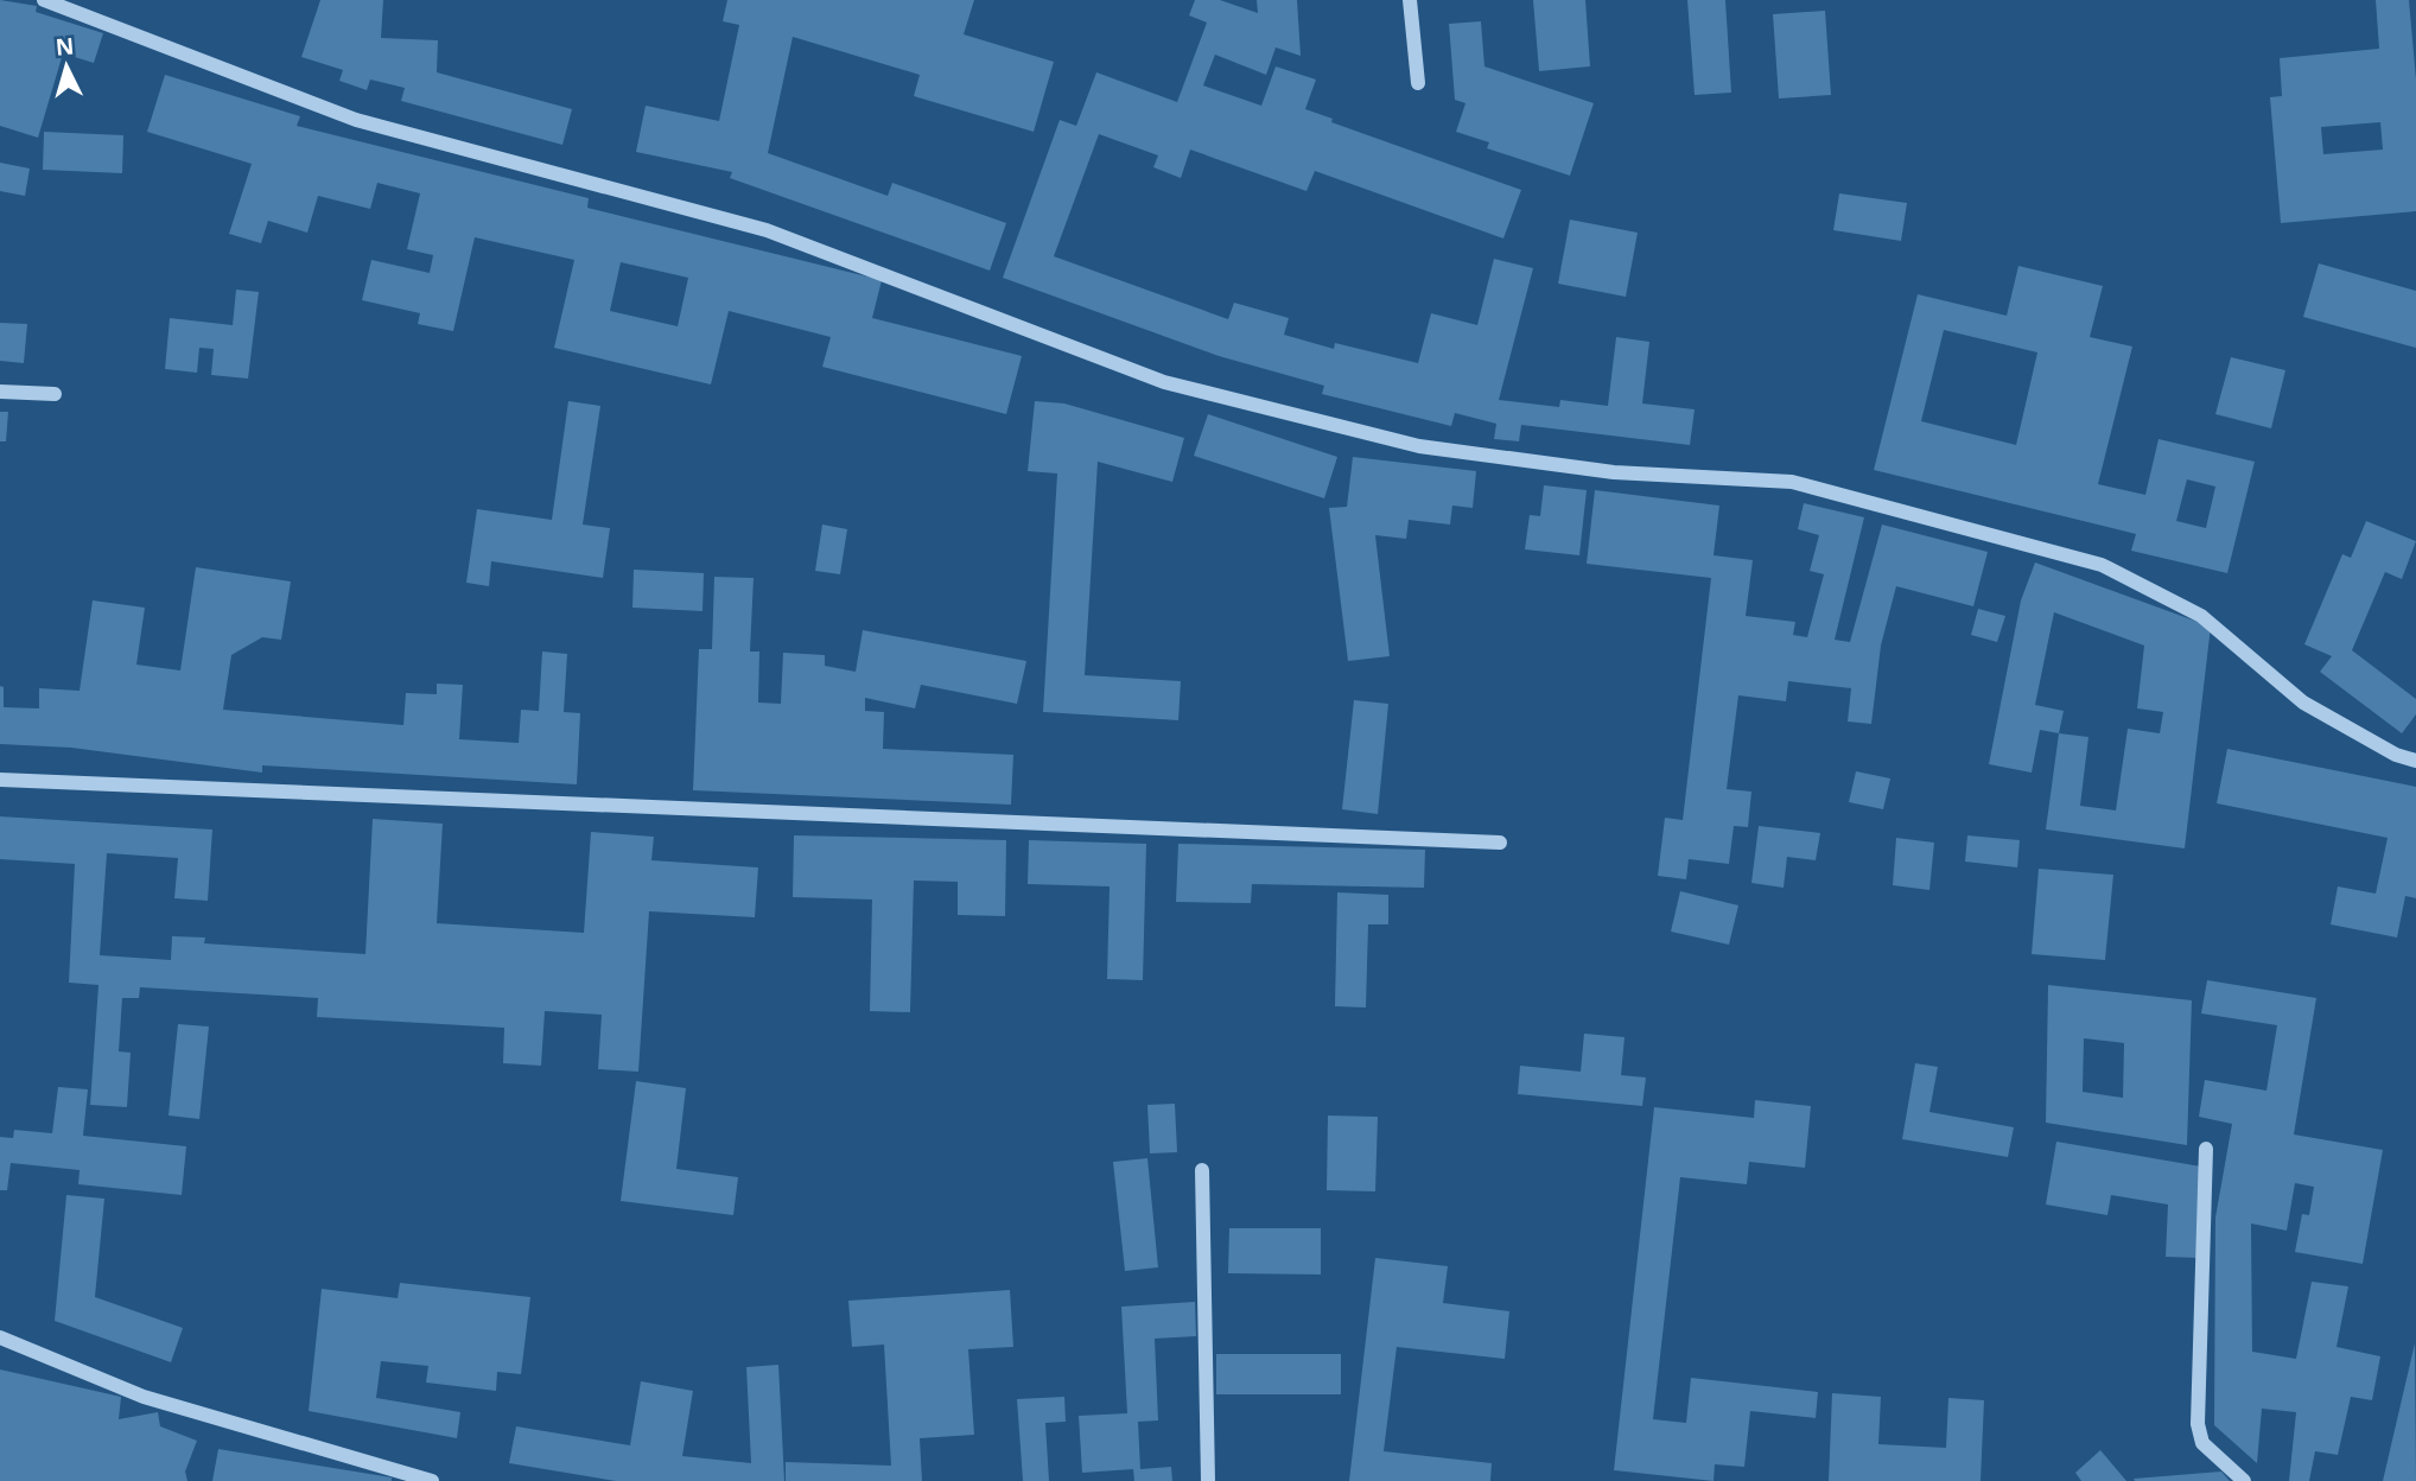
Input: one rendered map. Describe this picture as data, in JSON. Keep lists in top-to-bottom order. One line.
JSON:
{"north":"top"}
